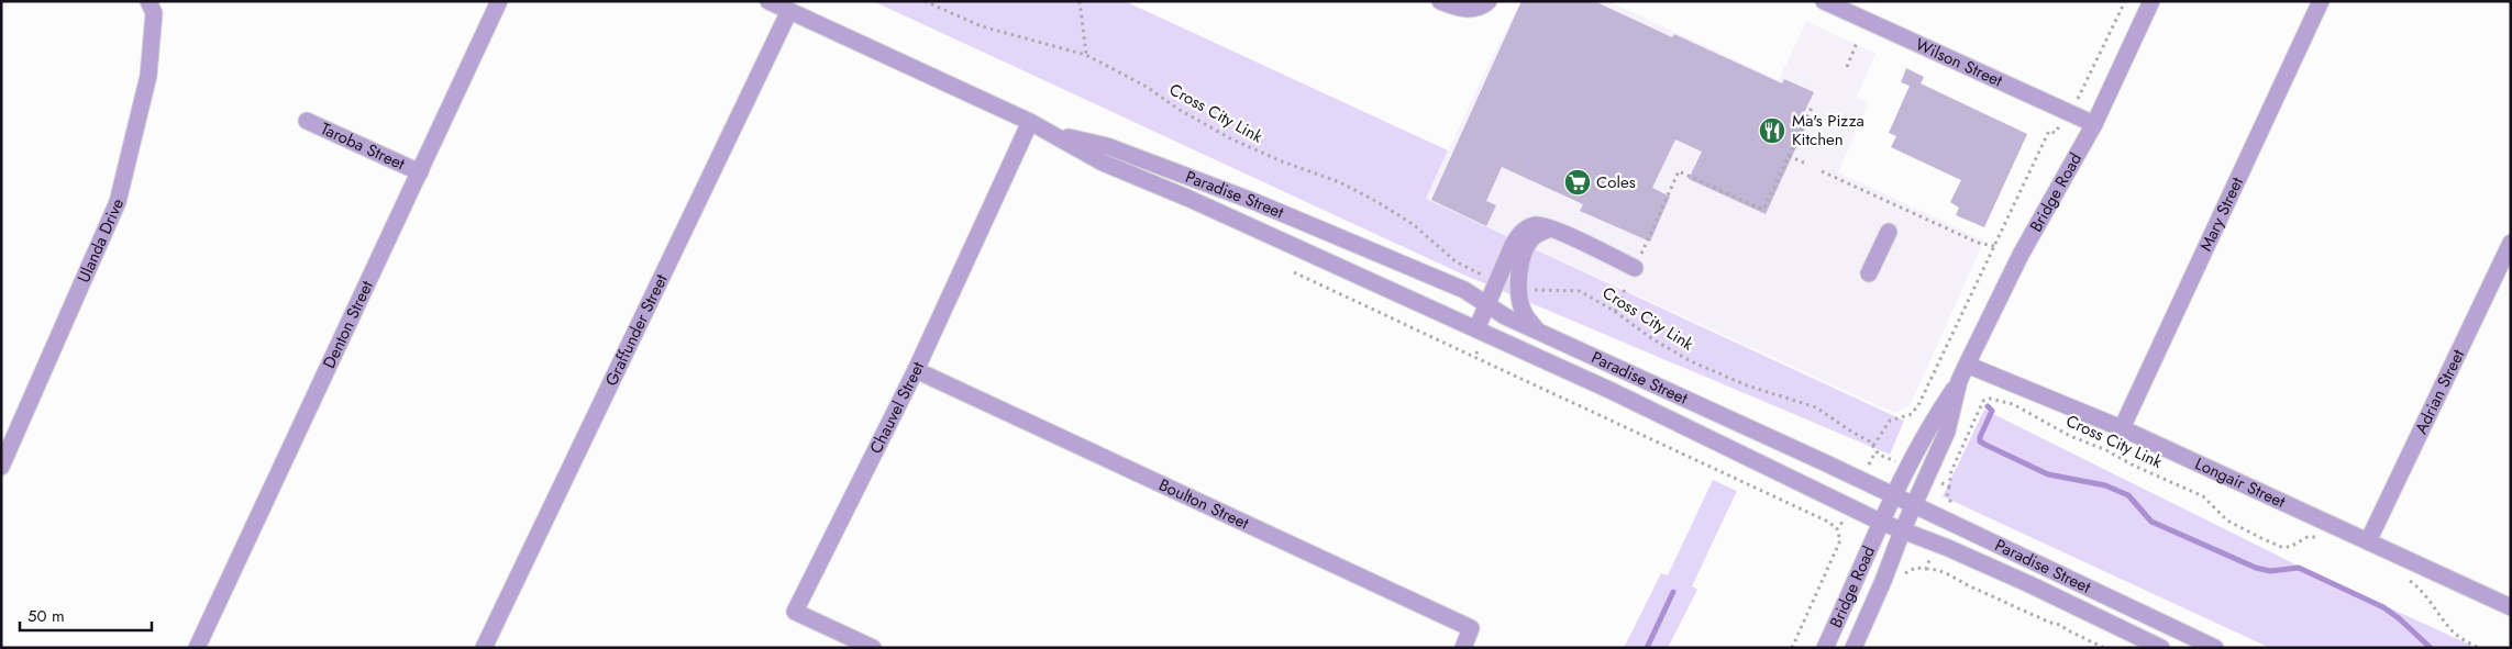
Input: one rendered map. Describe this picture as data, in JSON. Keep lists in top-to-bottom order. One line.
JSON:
{"streets":{"street":["Wilson Street","Taroba Street","Bridge Road","Paradise Street","Mary Street","Ulanda Drive","Denton Street","Graffunder Street","Adrian Street","Chauvel Street","Longair Street","Boulton Street"],"path":["Cross City Link"]},"crossings":[["Wilson Street","Bridge Road"],["Taroba Street","Denton Street"],["Bridge Road","Paradise Street"],["Bridge Road","Longair Street"],["Paradise Street","Graffunder Street"],["Paradise Street","Chauvel Street"],["Mary Street","Longair Street"],["Adrian Street","Longair Street"],["Chauvel Street","Boulton Street"]],"places":{"restaurant":["Ma's Pizza Kitchen"],"supermarket":["Coles"]},"scale_bar":"50 m"}
